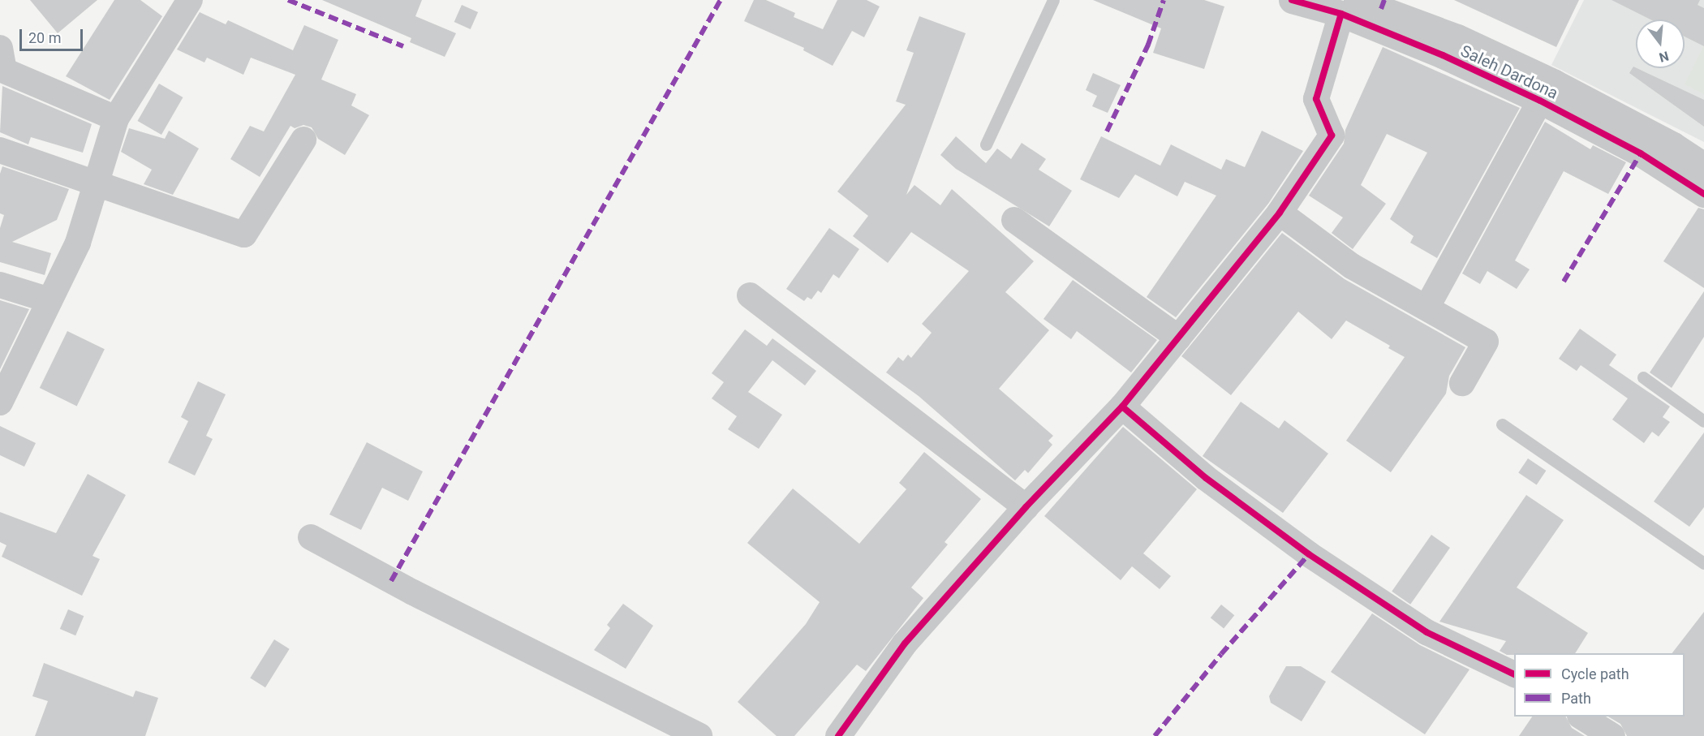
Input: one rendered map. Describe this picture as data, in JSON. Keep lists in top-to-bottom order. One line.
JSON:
{"streets":{"street":["Saleh Dardona"]},"legend":["Cycle path","Path"],"scale_bar":"20 m","north":"bottom"}
